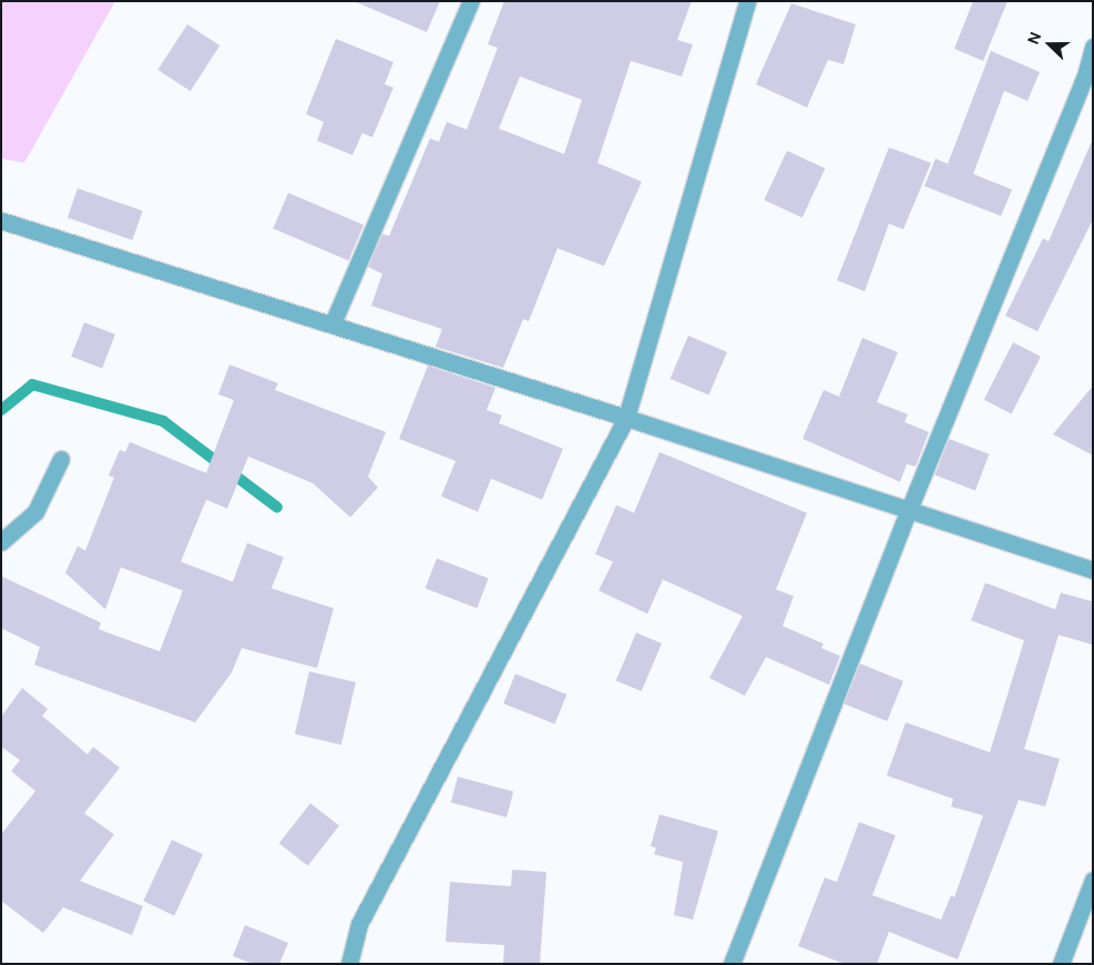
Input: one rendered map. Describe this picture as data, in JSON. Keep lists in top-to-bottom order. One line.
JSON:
{"north":"left"}
